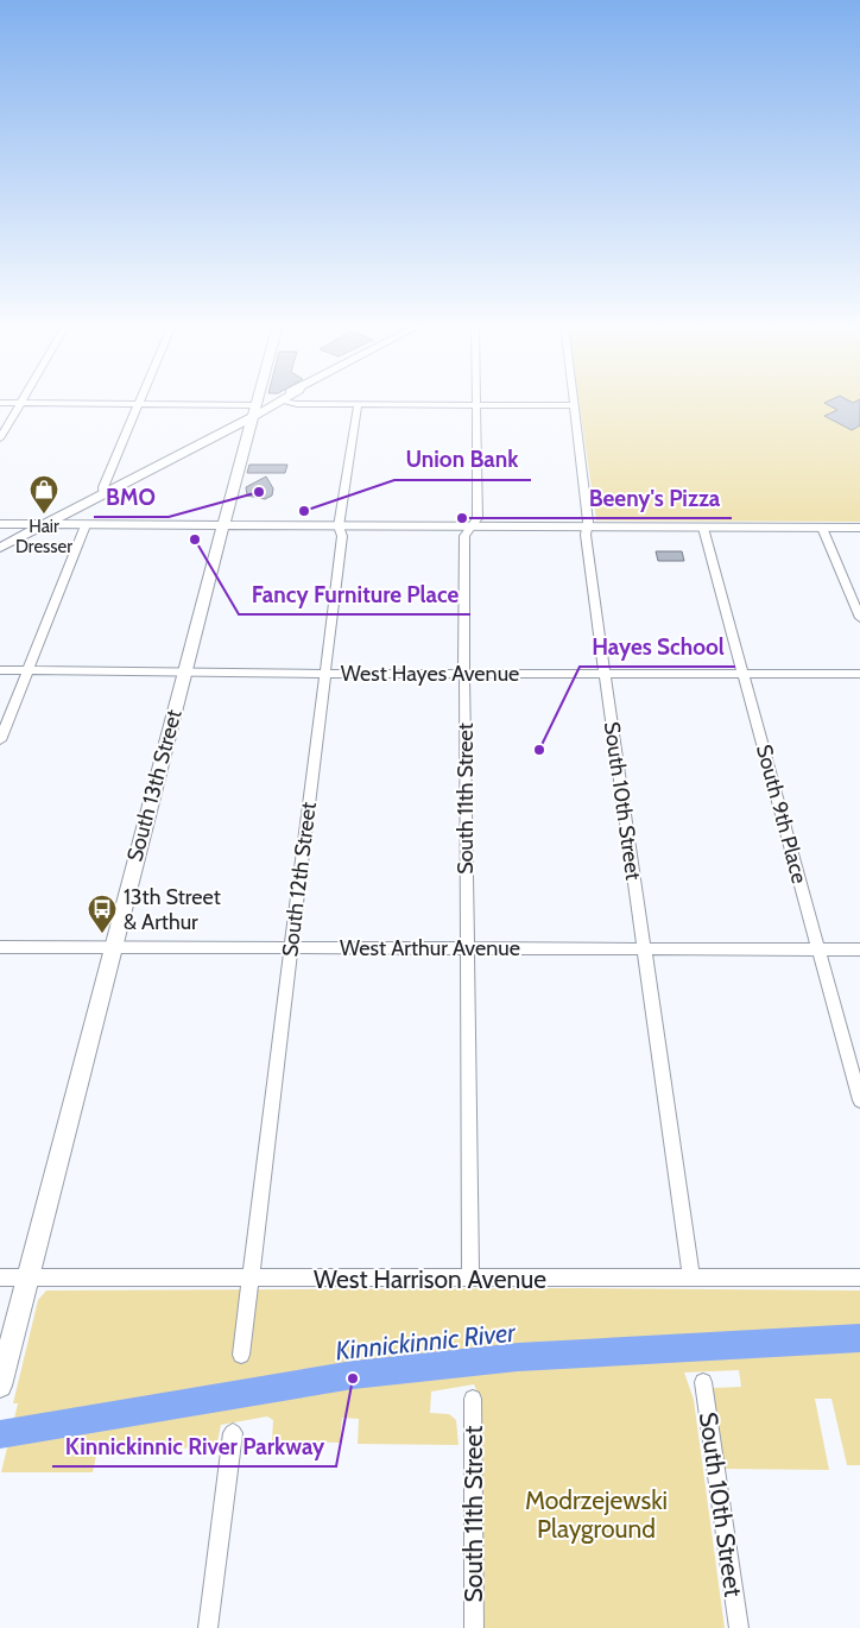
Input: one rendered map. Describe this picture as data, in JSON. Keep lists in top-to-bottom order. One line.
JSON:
{"streets":{"street":["West Hayes Avenue","South 13th Street","South 11th Street","South 10th Street","South 9th Place","South 12th Street","West Arthur Avenue","West Harrison Avenue"]},"crossings":[["West Hayes Avenue","South 13th Street"],["West Hayes Avenue","South 11th Street"],["West Hayes Avenue","South 10th Street"],["West Hayes Avenue","South 9th Place"],["West Hayes Avenue","South 12th Street"],["South 13th Street","West Arthur Avenue"],["South 13th Street","West Harrison Avenue"],["South 11th Street","West Arthur Avenue"],["South 11th Street","West Harrison Avenue"],["South 10th Street","West Arthur Avenue"],["South 10th Street","West Harrison Avenue"],["South 9th Place","West Arthur Avenue"],["South 12th Street","West Arthur Avenue"],["South 12th Street","West Harrison Avenue"]],"water":["Kinnickinnic River"],"parks":["Modrzejewski Playground"],"places":{"other":["BMO","Union Bank","Beeny's Pizza","Fancy Furniture Place","Hayes School","Kinnickinnic River Parkway"],"shop":["Hair Dresser"],"bus stop":["13th Street & Arthur"]}}
